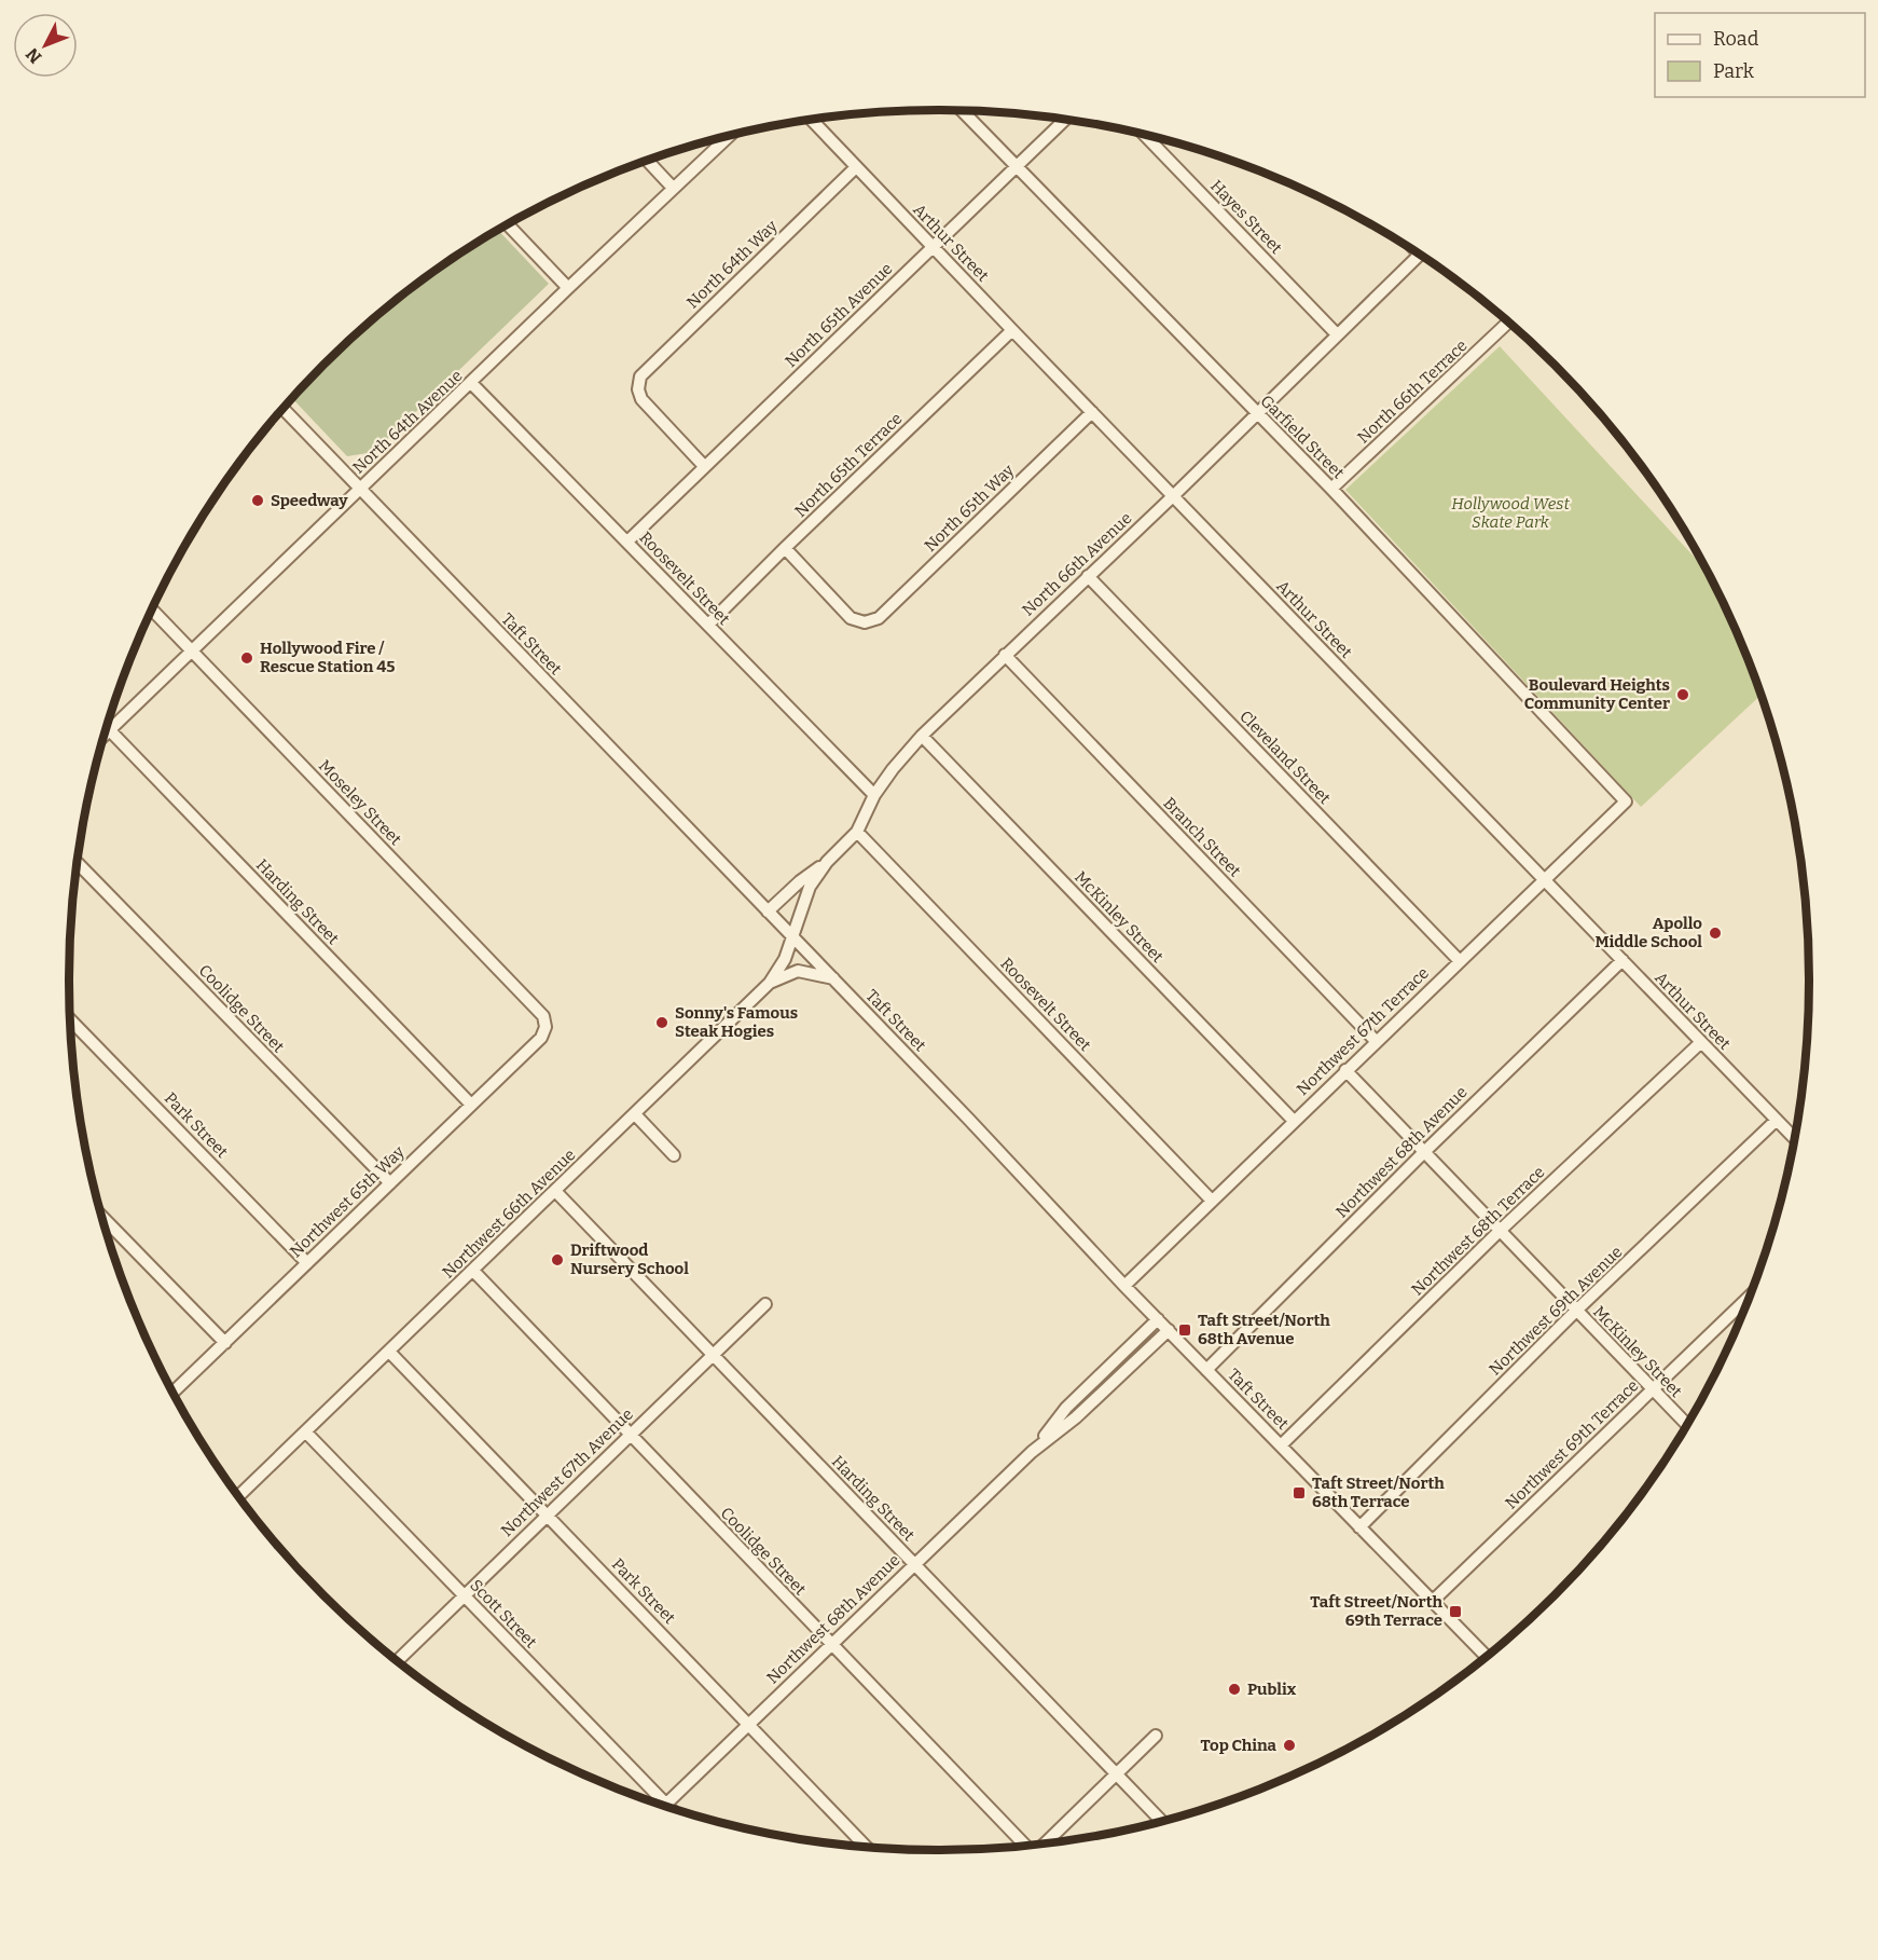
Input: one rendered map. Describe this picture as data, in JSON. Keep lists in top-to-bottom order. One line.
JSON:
{"streets":{"street":["Hayes Street","Arthur Street","North 64th Way","North 65th Avenue","North 66th Terrace","North 64th Avenue","Garfield Street","North 65th Terrace","North 65th Way","North 66th Avenue","Roosevelt Street","Taft Street","Cleveland Street","Moseley Street","Branch Street","Harding Street","McKinley Street","Coolidge Street","Northwest 67th Terrace","Park Street","Northwest 68th Avenue","Northwest 65th Way","Northwest 66th Avenue","Northwest 68th Terrace","Northwest 69th Avenue","Northwest 69th Terrace","Northwest 67th Avenue","Scott Street"]},"crossings":[["Hayes Street","North 66th Avenue"],["Arthur Street","North 64th Way"],["Arthur Street","North 65th Avenue"],["Arthur Street","North 65th Terrace"],["Arthur Street","North 65th Way"],["Arthur Street","North 66th Avenue"],["Arthur Street","Northwest 67th Terrace"],["Arthur Street","Northwest 68th Avenue"],["Arthur Street","Northwest 68th Terrace"],["Arthur Street","Northwest 69th Avenue"],["North 64th Way","North 65th Avenue"],["North 65th Avenue","Garfield Street"],["North 65th Avenue","Roosevelt Street"],["North 66th Terrace","Garfield Street"],["North 64th Avenue","Roosevelt Street"],["North 64th Avenue","Taft Street"],["North 64th Avenue","Moseley Street"],["Garfield Street","North 66th Avenue"],["Garfield Street","Northwest 67th Terrace"],["North 65th Terrace","North 65th Way"],["North 65th Terrace","Roosevelt Street"],["North 66th Avenue","Roosevelt Street"],["North 66th Avenue","Taft Street"],["North 66th Avenue","Cleveland Street"],["North 66th Avenue","Branch Street"],["North 66th Avenue","McKinley Street"],["North 66th Avenue","Northwest 66th Avenue"],["Roosevelt Street","Northwest 67th Terrace"],["Taft Street","Northwest 67th Terrace"],["Taft Street","Northwest 68th Avenue"],["Taft Street","Northwest 66th Avenue"],["Taft Street","Northwest 68th Terrace"],["Taft Street","Northwest 69th Avenue"],["Taft Street","Northwest 69th Terrace"],["Cleveland Street","Northwest 67th Terrace"],["Moseley Street","Northwest 65th Way"],["Branch Street","Northwest 67th Terrace"],["Harding Street","Northwest 68th Avenue"],["Harding Street","Northwest 65th Way"],["Harding Street","Northwest 66th Avenue"],["Harding Street","Northwest 67th Avenue"],["McKinley Street","Northwest 67th Terrace"],["McKinley Street","Northwest 68th Avenue"],["McKinley Street","Northwest 68th Terrace"],["McKinley Street","Northwest 69th Avenue"],["McKinley Street","Northwest 69th Terrace"],["Coolidge Street","Northwest 68th Avenue"],["Coolidge Street","Northwest 65th Way"],["Coolidge Street","Northwest 66th Avenue"],["Coolidge Street","Northwest 67th Avenue"],["Park Street","Northwest 68th Avenue"],["Park Street","Northwest 65th Way"],["Park Street","Northwest 66th Avenue"],["Park Street","Northwest 67th Avenue"],["Northwest 66th Avenue","Scott Street"],["Northwest 67th Avenue","Scott Street"]],"parks":["Hollywood West Skate Park"],"places":{"other":["Speedway","Hollywood Fire / Rescue Station 45","Boulevard Heights Community Center","Apollo Middle School","Sonny's Famous Steak Hogies","Driftwood Nursery School","Publix","Top China"],"transit":["Taft Street/North 68th Avenue","Taft Street/North 68th Terrace","Taft Street/North 69th Terrace"]},"legend":["Road","Park"],"north":"bottom left"}
